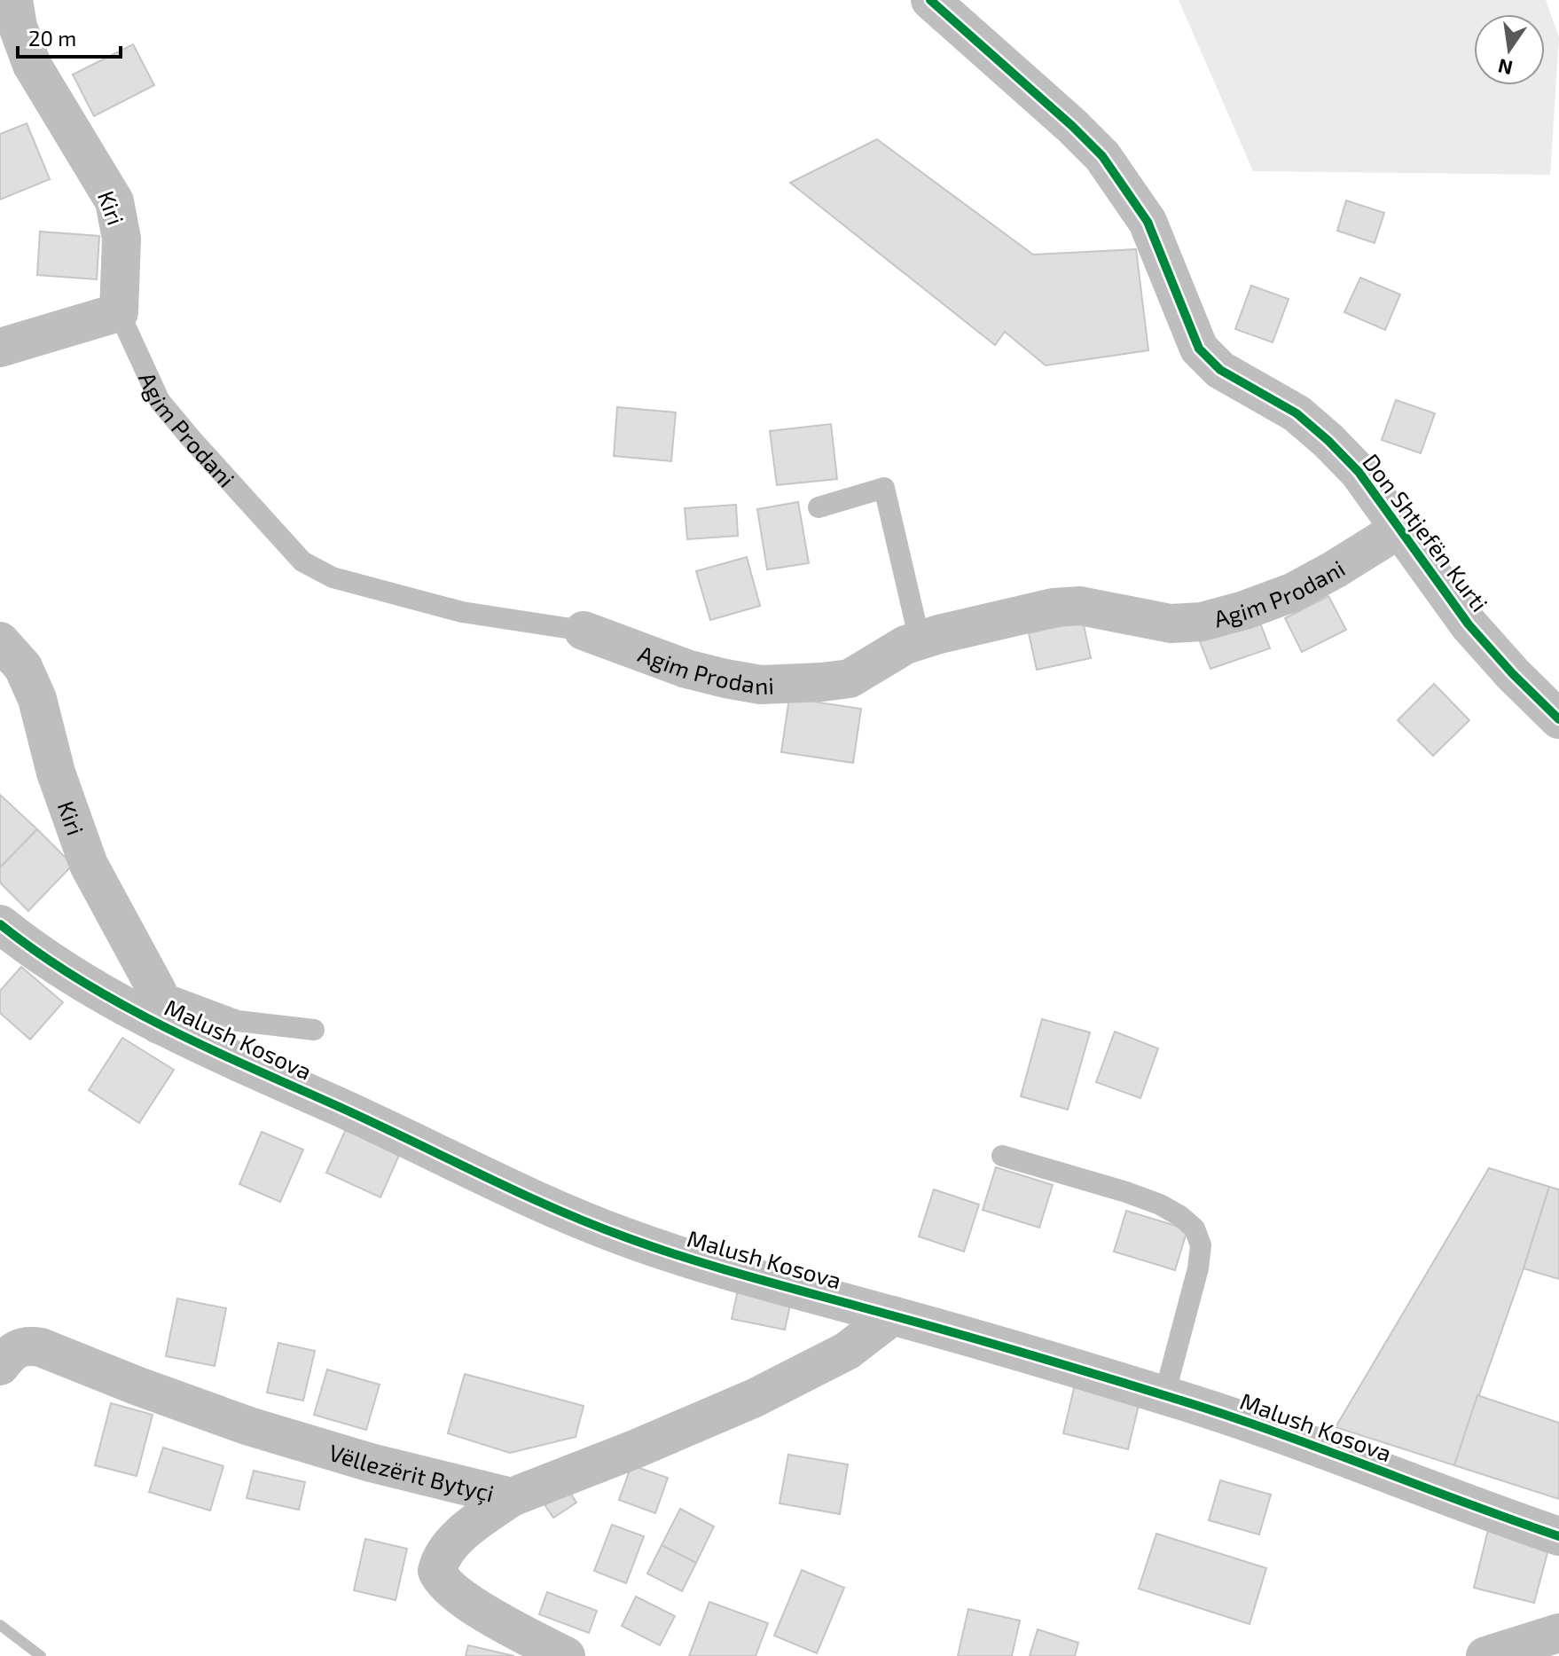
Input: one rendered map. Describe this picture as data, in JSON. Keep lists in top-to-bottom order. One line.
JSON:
{"streets":{"street":["Kiri","Agim Prodani","Don Shtjefën Kurti","Malush Kosova","Vëllezërit Bytyçi"]},"crossings":[["Kiri","Agim Prodani"],["Kiri","Malush Kosova"],["Agim Prodani","Don Shtjefën Kurti"],["Malush Kosova","Vëllezërit Bytyçi"]],"scale_bar":"20 m","north":"bottom"}
